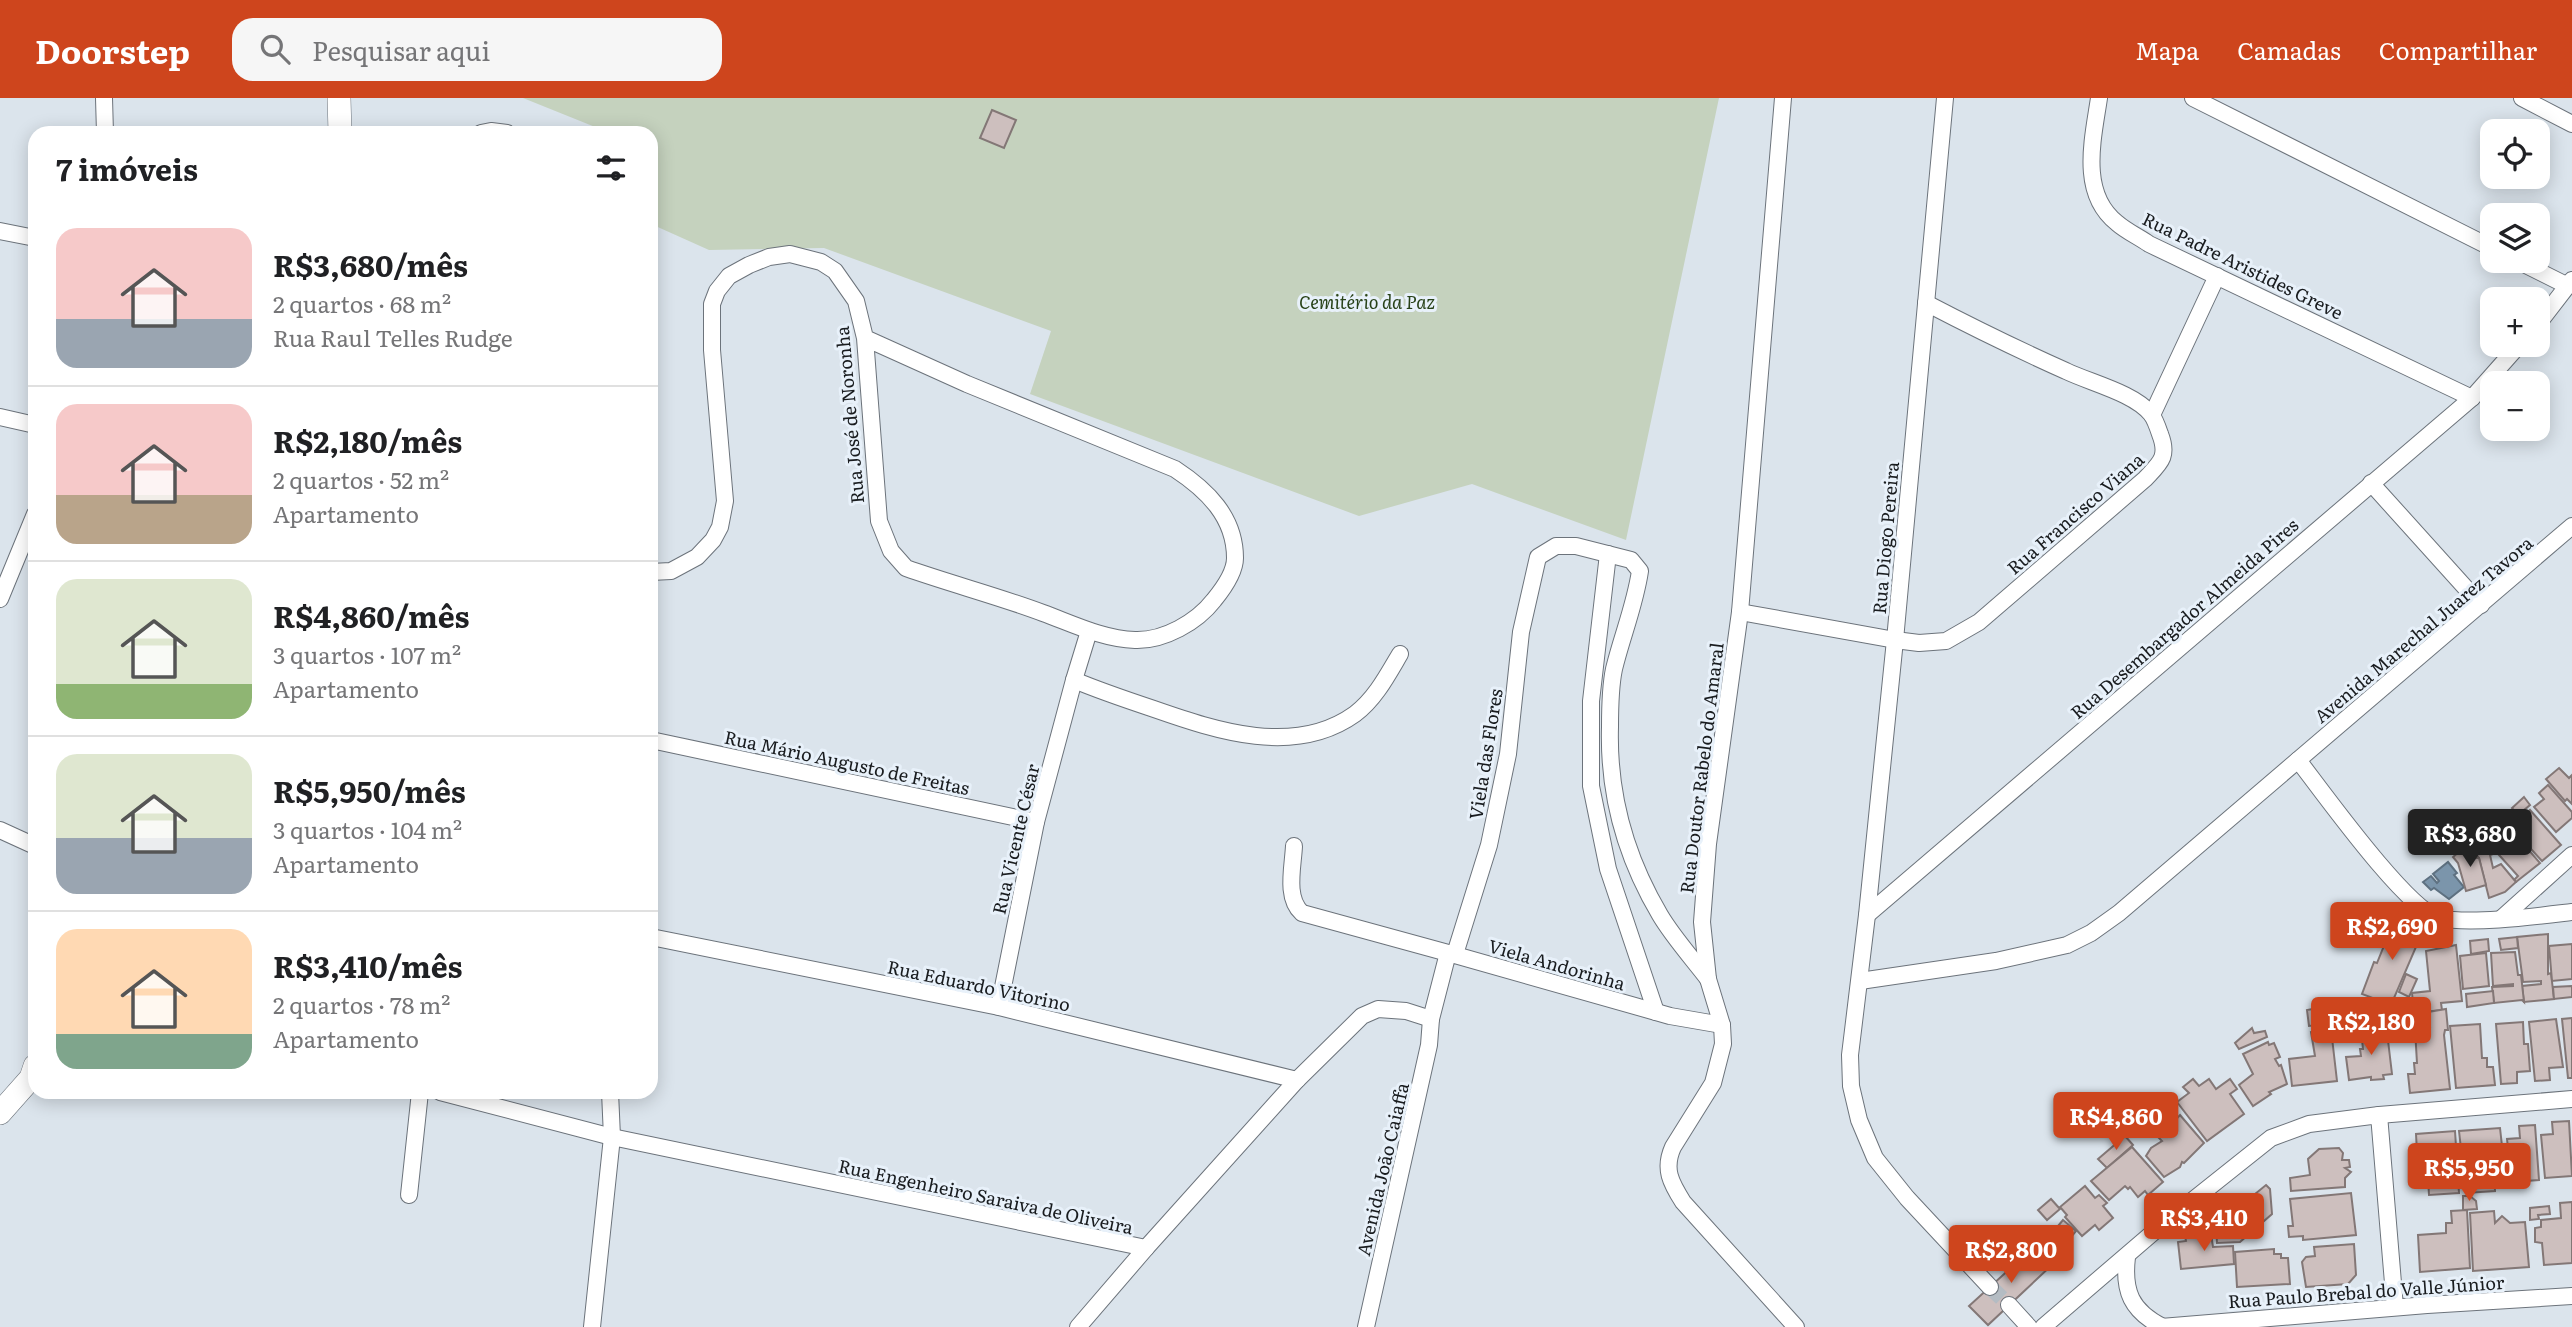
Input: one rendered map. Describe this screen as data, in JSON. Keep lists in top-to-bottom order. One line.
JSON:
{"streets":{"street":["Rua Padre Aristides Greve","Rua José de Noronha","Rua Francisco Viana","Rua Diogo Pereira","Rua Desembargador Almeida Pires","Avenida Marechal Juarez Tavora","Viela das Flores","Rua Mário Augusto de Freitas","Rua Doutor Rabelo do Amaral","Rua Vicente César","Viela Andorinha","Rua Eduardo Vitorino","Avenida João Caiaffa","Rua Engenheiro Saraiva de Oliveira","Rua Paulo Brebal do Valle Júnior"]},"crossings":[["Rua Padre Aristides Greve","Rua Desembargador Almeida Pires"],["Rua José de Noronha","Rua Vicente César"],["Rua Francisco Viana","Rua Diogo Pereira"],["Rua Diogo Pereira","Rua Desembargador Almeida Pires"],["Rua Diogo Pereira","Avenida Marechal Juarez Tavora"],["Viela das Flores","Viela Andorinha"],["Rua Mário Augusto de Freitas","Rua Vicente César"],["Rua Doutor Rabelo do Amaral","Viela Andorinha"],["Rua Vicente César","Rua Eduardo Vitorino"],["Rua Eduardo Vitorino","Rua Engenheiro Saraiva de Oliveira"],["Avenida João Caiaffa","Rua Engenheiro Saraiva de Oliveira"]],"parks":["Cemitério da Paz"],"page":{"header":"Doorstep","search":"Pesquisar aqui","nav":["Mapa","Camadas","Compartilhar"],"map_buttons":["+","−"],"heading":"7 imóveis","list":[{"name":"R$3,680/mês","note":"2 quartos · 68 m² · Rua Raul Telles Rudge"},{"name":"R$2,180/mês","note":"2 quartos · 52 m² · Apartamento"},{"name":"R$4,860/mês","note":"3 quartos · 107 m² · Apartamento"},{"name":"R$5,950/mês","note":"3 quartos · 104 m² · Apartamento"},{"name":"R$3,410/mês","note":"2 quartos · 78 m² · Apartamento"}],"price":["R$3,680","R$2,690","R$2,180","R$4,860","R$5,950","R$3,410","R$2,800"]}}
